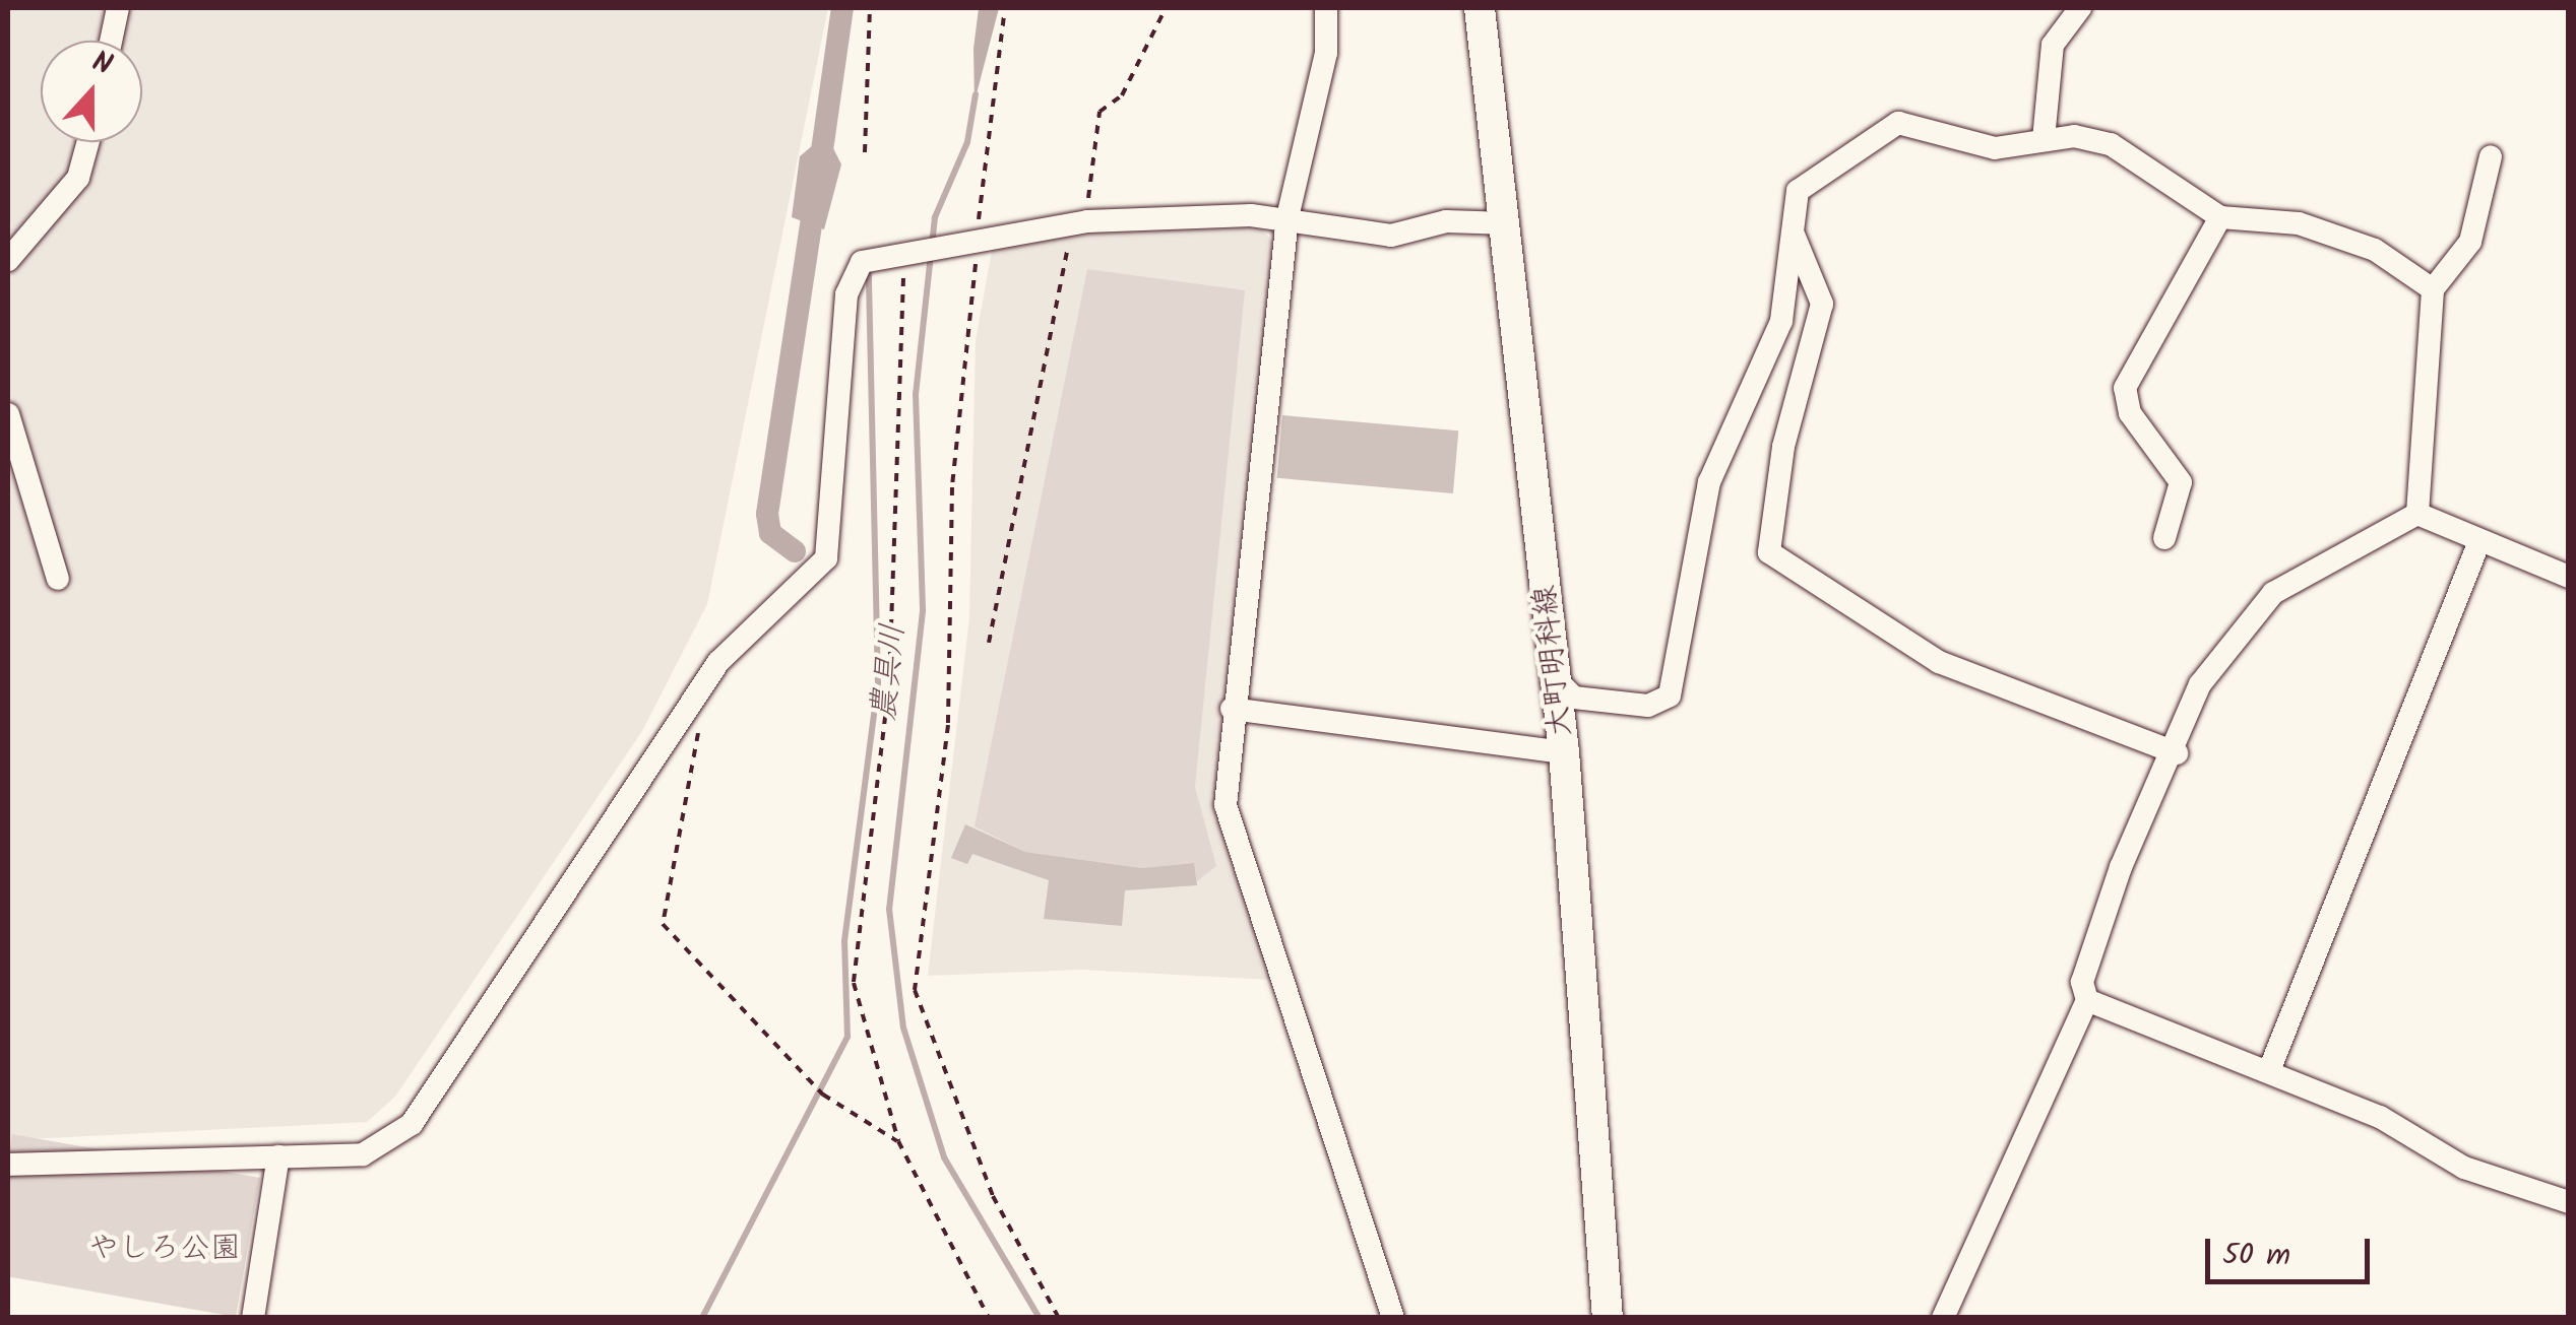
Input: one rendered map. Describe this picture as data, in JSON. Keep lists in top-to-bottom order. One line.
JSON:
{"streets":{"main road":["大町明科線"]},"water":["農具川"],"parks":["やしろ公園"],"scale_bar":"50 m","north":"top"}
